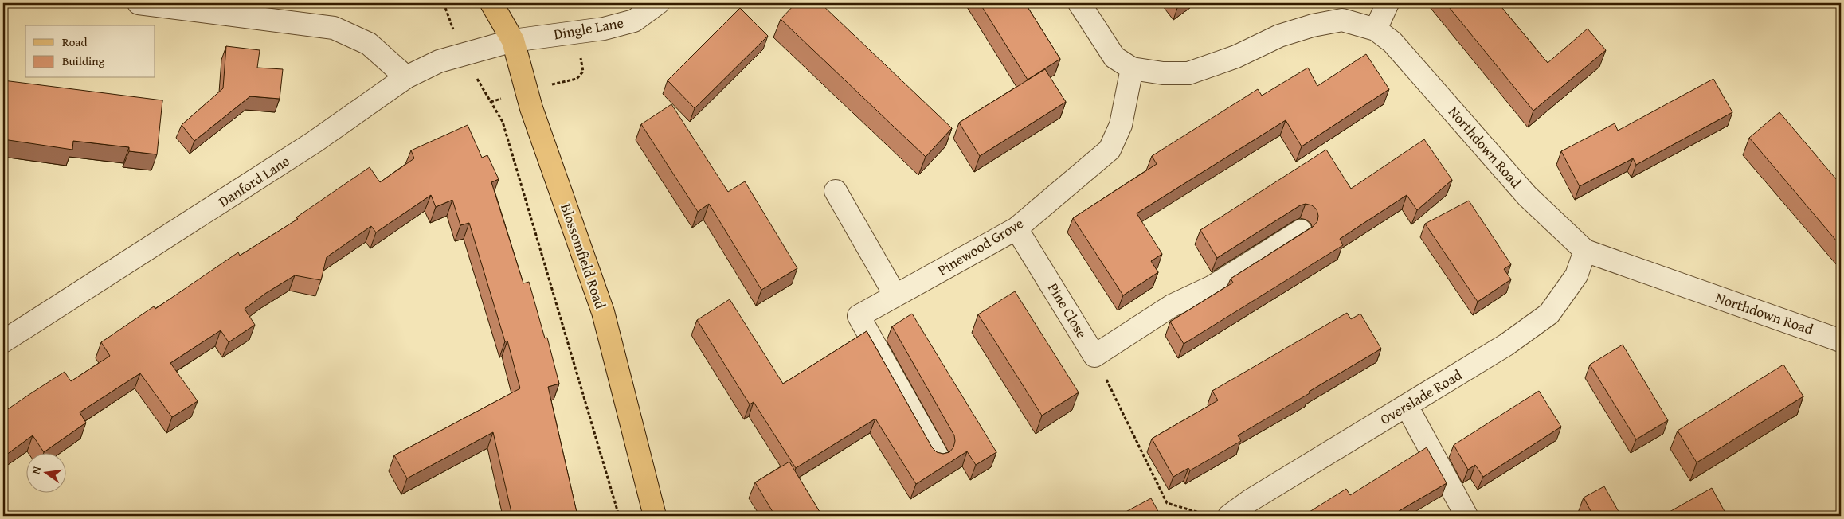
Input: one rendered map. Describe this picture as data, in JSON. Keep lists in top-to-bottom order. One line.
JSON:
{"streets":{"main road":["Blossomfield Road"],"street":["Dingle Lane","Northdown Road","Danford Lane","Pinewood Grove","Pine Close","Overslade Road"]},"crossings":[["Dingle Lane","Danford Lane"],["Dingle Lane","Blossomfield Road"],["Northdown Road","Pinewood Grove"],["Northdown Road","Overslade Road"],["Danford Lane","Blossomfield Road"],["Pinewood Grove","Pine Close"]],"legend":["Road","Building"],"north":"left"}
